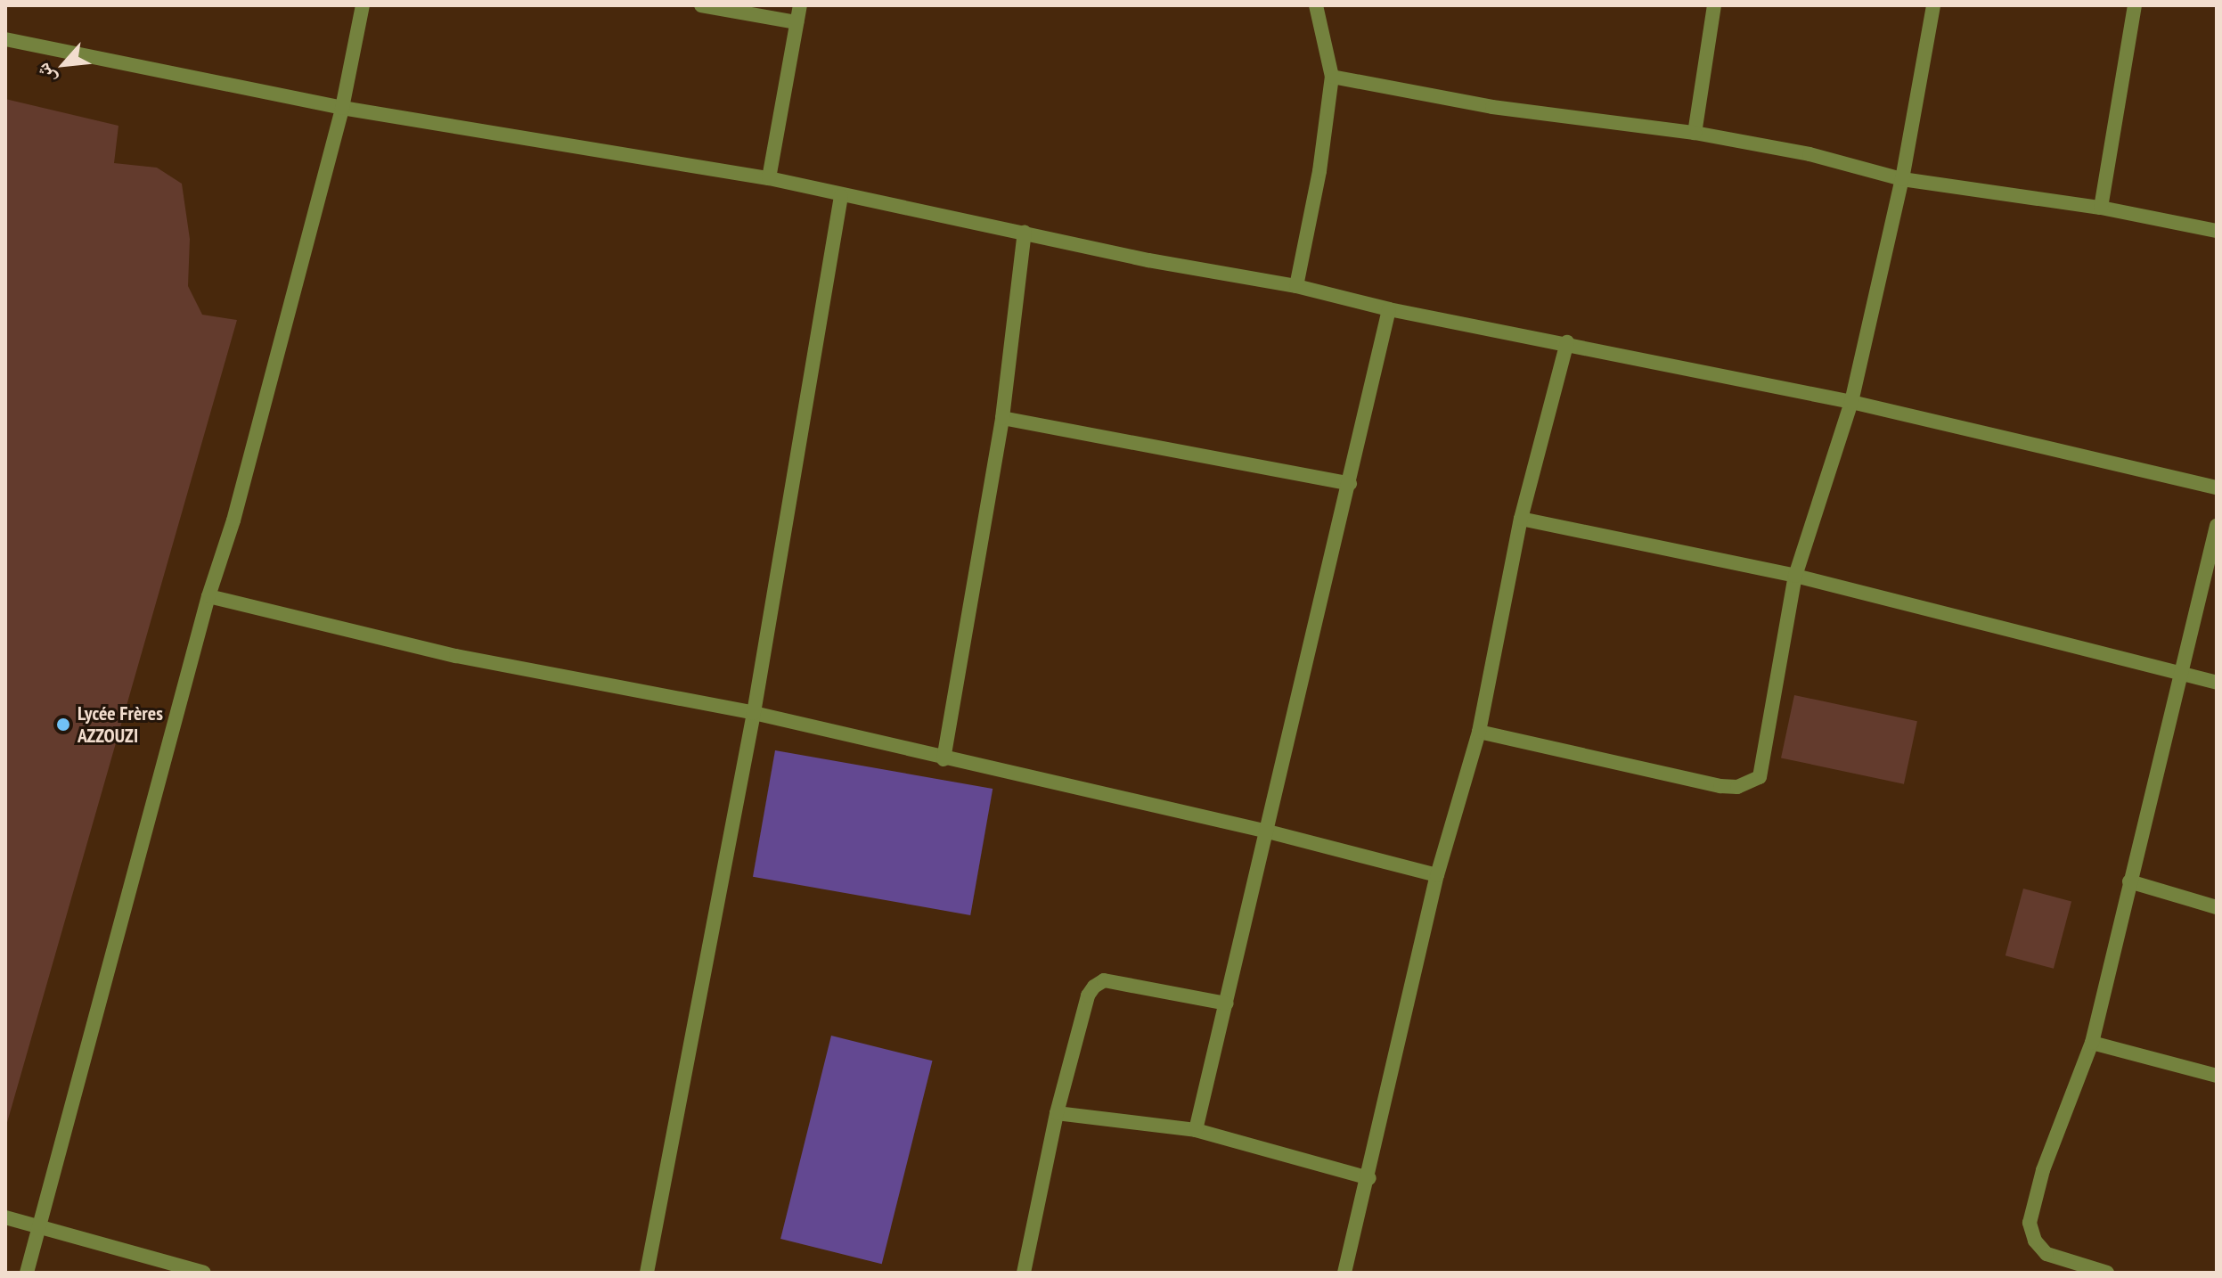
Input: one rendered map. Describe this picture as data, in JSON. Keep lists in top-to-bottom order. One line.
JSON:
{"places":["Lycée Frères AZZOUZI"],"north":"bottom left"}
